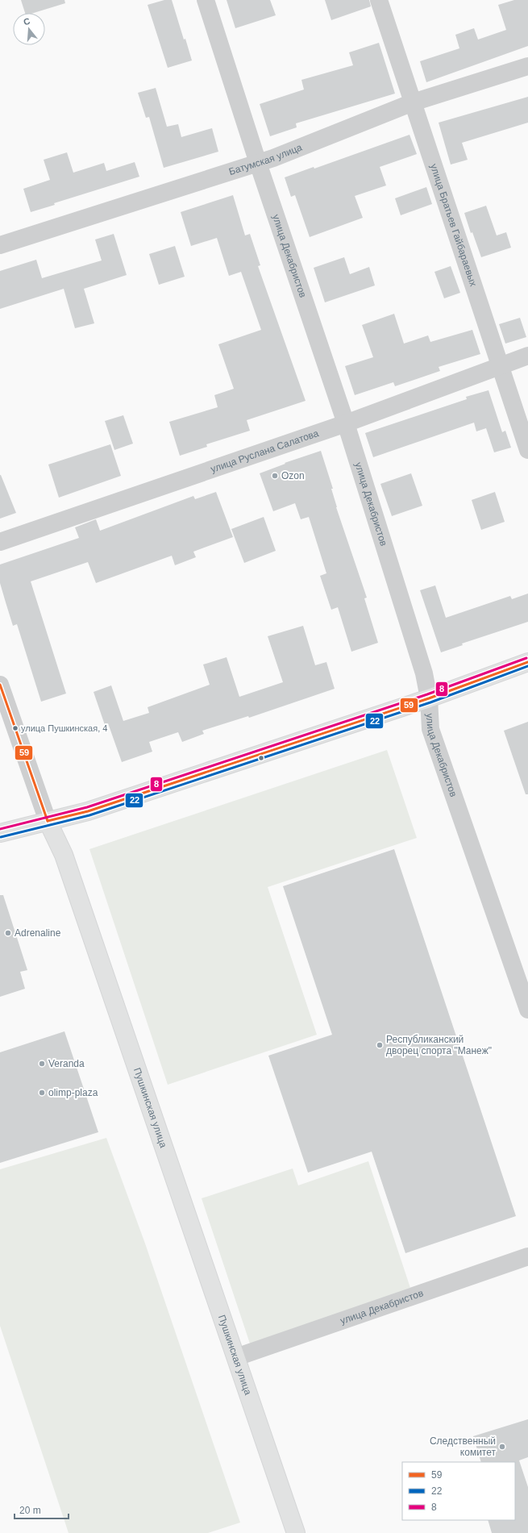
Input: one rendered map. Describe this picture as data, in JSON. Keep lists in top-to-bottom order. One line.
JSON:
{"streets":{"main road":["Пушкинская улица"],"street":["Батумская улица","улица Братьев Гайбараевых","улица Декабристов","улица Руслана Салатова"]},"crossings":[["Батумская улица","улица Братьев Гайбараевых"],["Батумская улица","улица Декабристов"],["улица Братьев Гайбараевых","улица Руслана Салатова"],["улица Декабристов","улица Руслана Салатова"],["улица Декабристов","Пушкинская улица"]],"places":["Ozon","улица Пушкинская, 4","Adrenaline","Республиканский дворец спорта \"Манеж\"","Veranda","olimp-plaza","Следственный комитет"],"lines":["transit line 8","transit line 59","transit line 22"],"legend":["59","22","8"],"scale_bar":"20 m","north":"top"}
